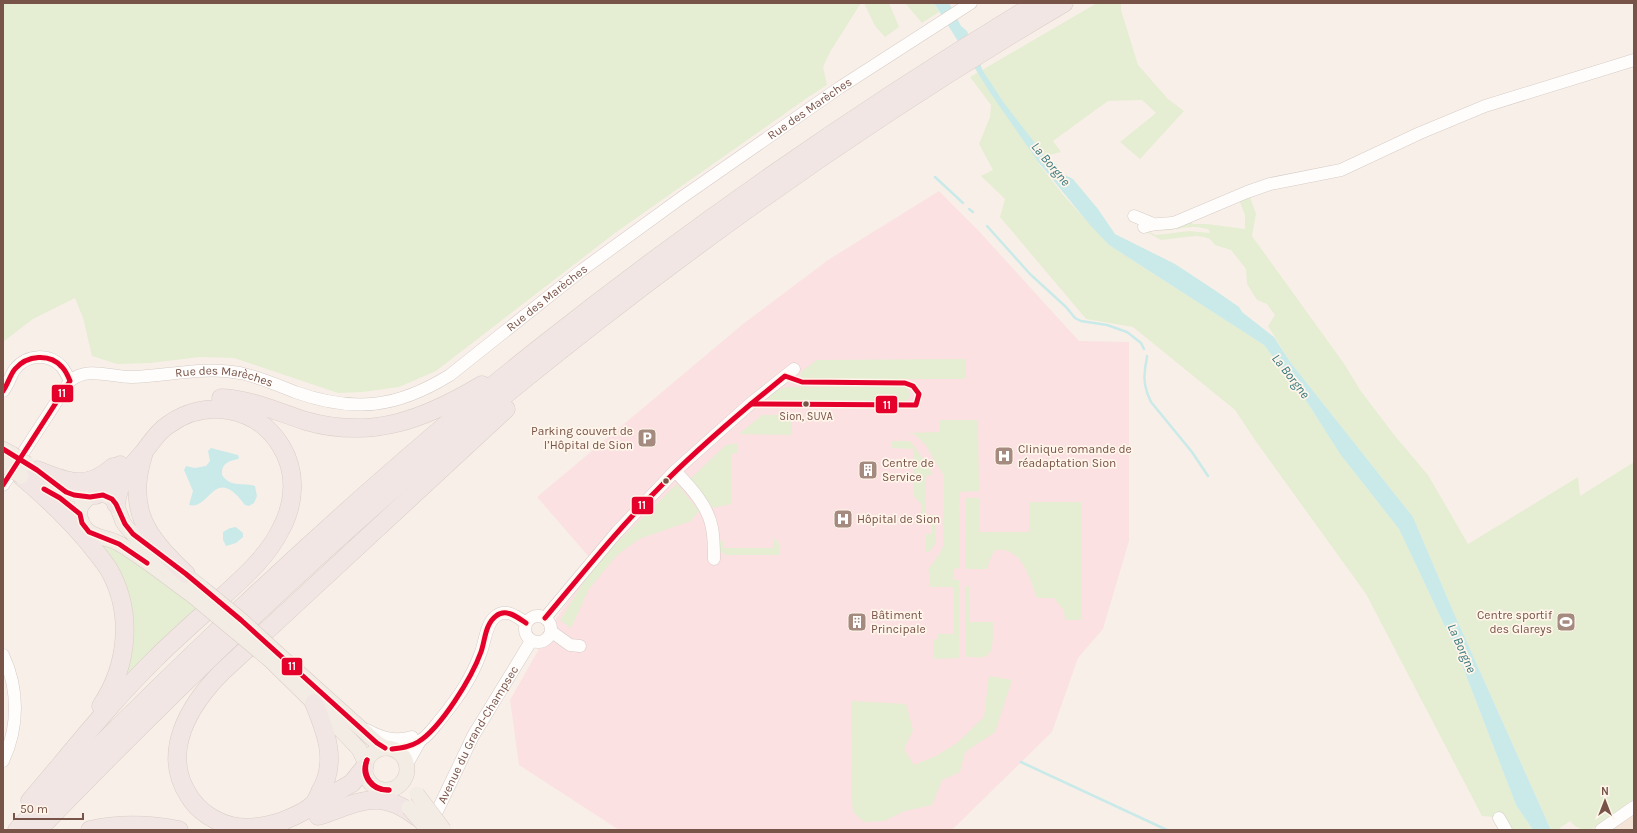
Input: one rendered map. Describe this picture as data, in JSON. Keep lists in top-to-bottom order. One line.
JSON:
{"streets":{"street":["Rue des Marèches","Avenue du Grand-Champsec"]},"water":["La Borgne"],"places":{"other":["Sion, SUVA"],"parking":["Parking couvert de l’Hôpital de Sion"],"hospital":["Clinique romande de réadaptation Sion","Hôpital de Sion"],"building":["Centre de Service","Bâtiment Principale"],"sports":["Centre sportif des Glareys"]},"lines":["transit line 11"],"scale_bar":"50 m","north":"top"}
